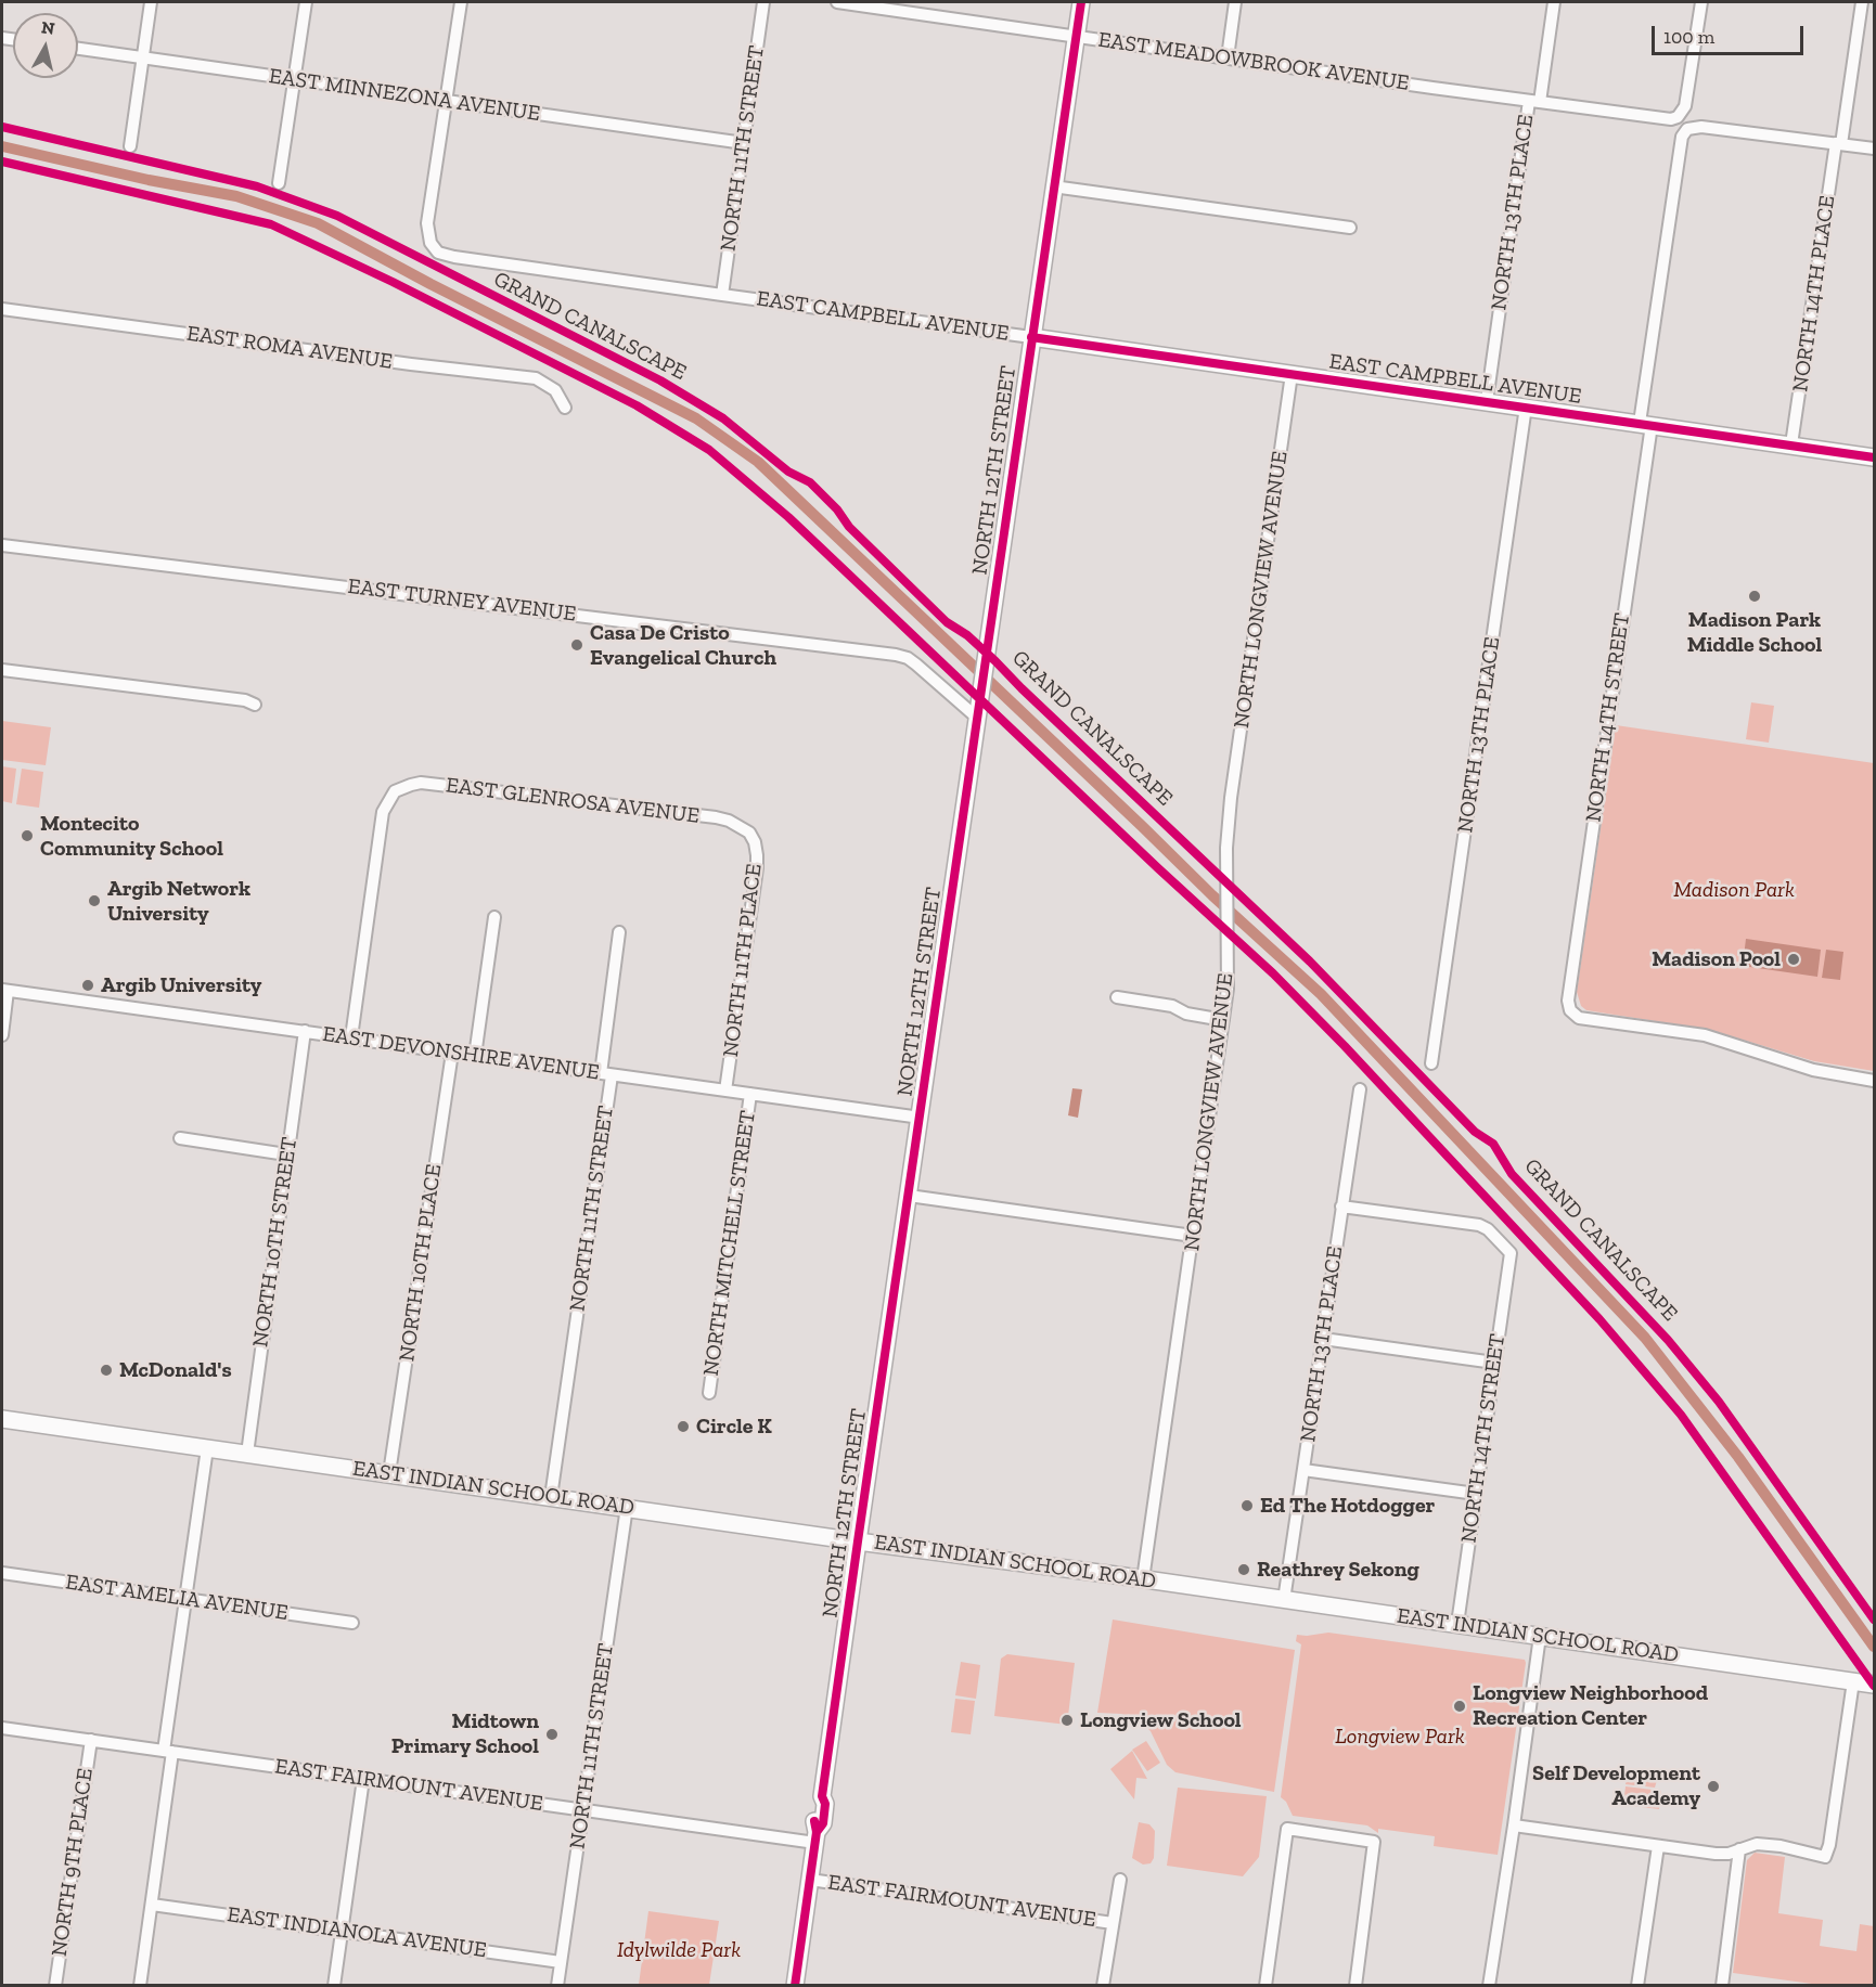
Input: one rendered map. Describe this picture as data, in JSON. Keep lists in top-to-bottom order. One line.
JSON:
{"streets":{"street":["EAST MEADOWBROOK AVENUE","EAST MINNEZONA AVENUE","NORTH 11TH STREET","NORTH 13TH PLACE","NORTH 14TH PLACE","EAST CAMPBELL AVENUE","EAST ROMA AVENUE","NORTH 12TH STREET","NORTH LONGVIEW AVENUE","EAST TURNEY AVENUE","NORTH 14TH STREET","EAST GLENROSA AVENUE","NORTH 11TH PLACE","EAST DEVONSHIRE AVENUE","NORTH 10TH STREET","NORTH MITCHELL STREET","NORTH 10TH PLACE","EAST INDIAN SCHOOL ROAD","EAST AMELIA AVENUE","EAST FAIRMOUNT AVENUE","NORTH 9TH PLACE","EAST INDIANOLA AVENUE"],"cycle path":["GRAND CANALSCAPE"]},"crossings":[["EAST MEADOWBROOK AVENUE","NORTH 13TH PLACE"],["EAST MEADOWBROOK AVENUE","NORTH 12TH STREET"],["EAST MINNEZONA AVENUE","NORTH 11TH STREET"],["EAST MINNEZONA AVENUE","EAST CAMPBELL AVENUE"],["NORTH 11TH STREET","EAST CAMPBELL AVENUE"],["NORTH 11TH STREET","EAST DEVONSHIRE AVENUE"],["NORTH 11TH STREET","EAST INDIAN SCHOOL ROAD"],["NORTH 11TH STREET","EAST FAIRMOUNT AVENUE"],["NORTH 11TH STREET","EAST INDIANOLA AVENUE"],["NORTH 13TH PLACE","EAST CAMPBELL AVENUE"],["NORTH 13TH PLACE","NORTH 14TH STREET"],["NORTH 13TH PLACE","EAST INDIAN SCHOOL ROAD"],["NORTH 14TH PLACE","EAST CAMPBELL AVENUE"],["NORTH 14TH PLACE","NORTH 14TH STREET"],["EAST CAMPBELL AVENUE","NORTH 12TH STREET"],["EAST CAMPBELL AVENUE","NORTH LONGVIEW AVENUE"],["EAST CAMPBELL AVENUE","NORTH 14TH STREET"],["NORTH 12TH STREET","EAST TURNEY AVENUE"],["NORTH 12TH STREET","EAST DEVONSHIRE AVENUE"],["NORTH 12TH STREET","EAST INDIAN SCHOOL ROAD"],["NORTH 12TH STREET","EAST FAIRMOUNT AVENUE"],["NORTH LONGVIEW AVENUE","EAST INDIAN SCHOOL ROAD"],["NORTH 14TH STREET","EAST INDIAN SCHOOL ROAD"],["EAST GLENROSA AVENUE","NORTH 11TH PLACE"],["EAST GLENROSA AVENUE","EAST DEVONSHIRE AVENUE"],["NORTH 11TH PLACE","EAST DEVONSHIRE AVENUE"],["EAST DEVONSHIRE AVENUE","NORTH 10TH STREET"],["EAST DEVONSHIRE AVENUE","NORTH MITCHELL STREET"],["EAST DEVONSHIRE AVENUE","NORTH 10TH PLACE"],["NORTH 10TH STREET","EAST INDIAN SCHOOL ROAD"],["NORTH 10TH PLACE","EAST INDIAN SCHOOL ROAD"],["EAST FAIRMOUNT AVENUE","NORTH 9TH PLACE"]],"parks":["Madison Park","Longview Park","Idylwilde Park"],"places":["Madison Park Middle School","Casa De Cristo Evangelical Church","Montecito Community School","Argib Network University","Madison Pool","Argib University","McDonald's","Circle K","Ed The Hotdogger","Reathrey Sekong","Longview Neighborhood Recreation Center","Longview School","Midtown Primary School","Self Development Academy"],"scale_bar":"100 m","north":"top"}
